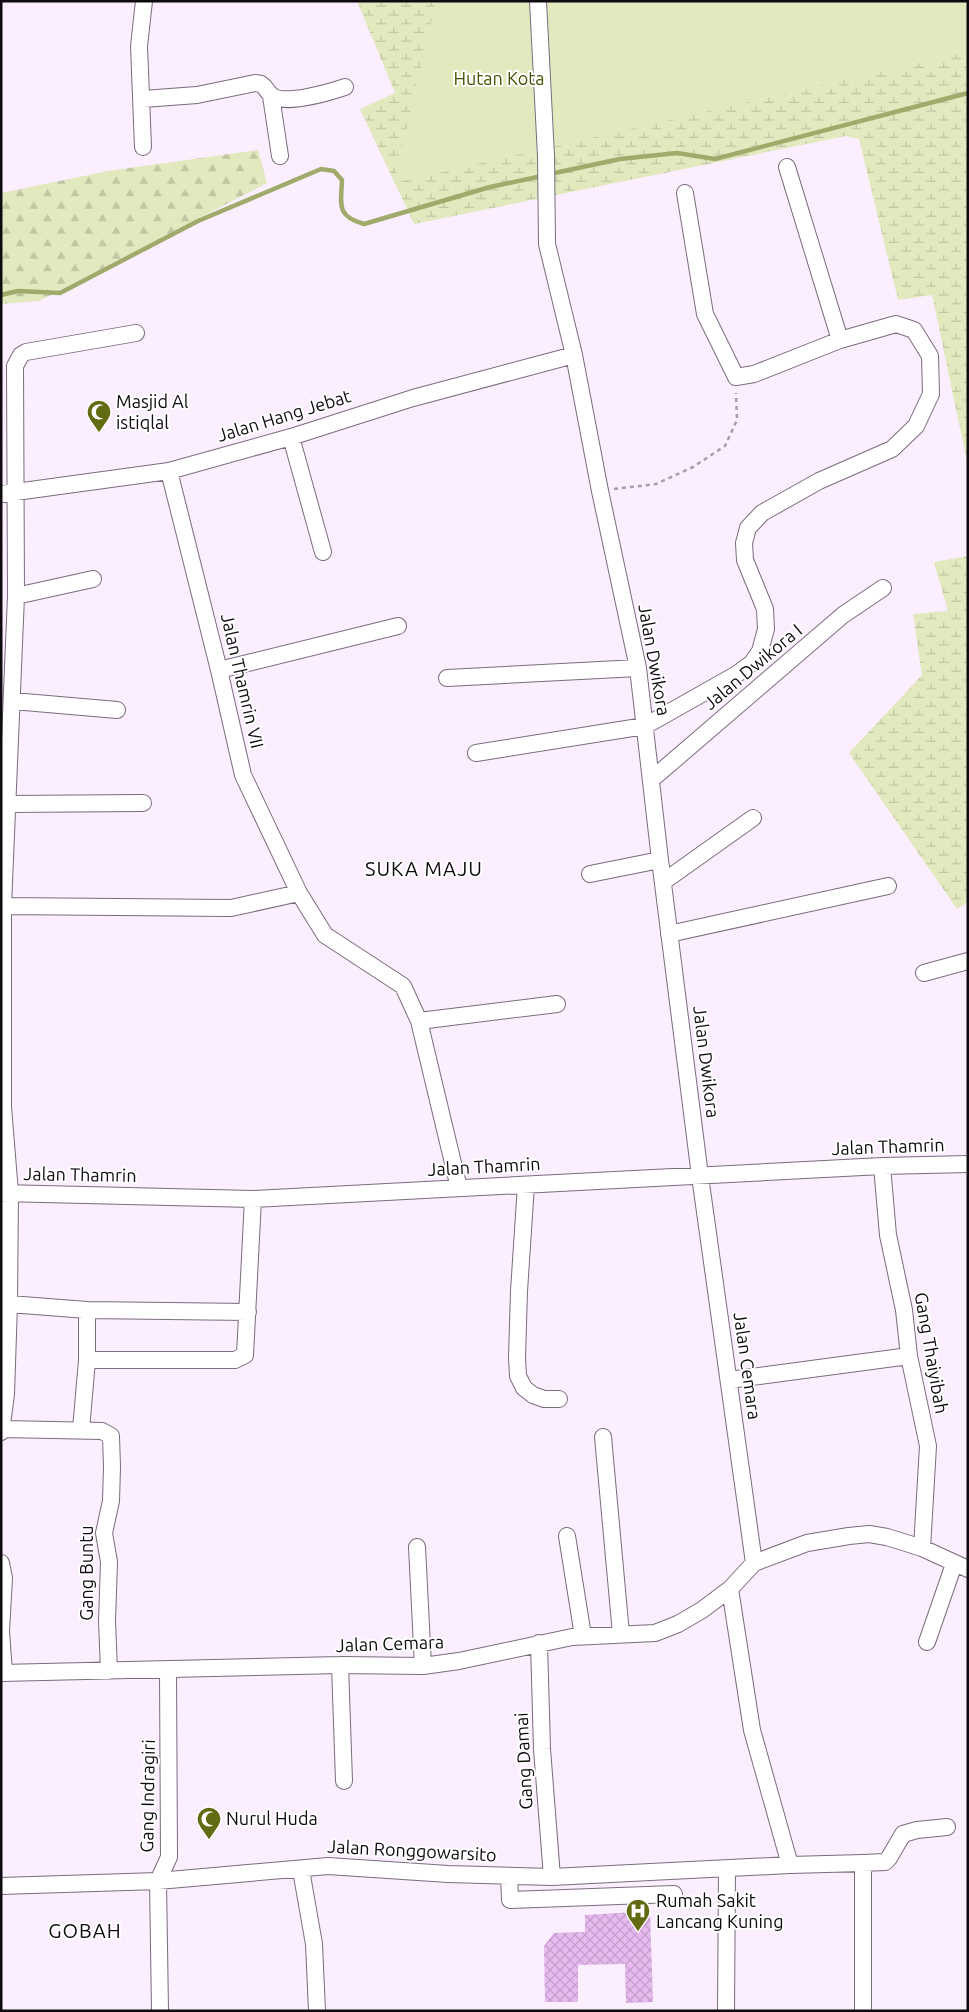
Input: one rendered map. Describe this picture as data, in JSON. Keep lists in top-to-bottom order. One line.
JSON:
{"streets":{"street":["Jalan Hang Jebat","Jalan Dwikora","Jalan Dwikora I","Jalan Thamrin VII","Jalan Thamrin","Gang Thaiyibah","Jalan Cemara","Gang Buntu","Gang Damai","Gang Indragiri","Jalan Ronggowarsito"]},"crossings":[["Jalan Hang Jebat","Jalan Dwikora"],["Jalan Hang Jebat","Jalan Thamrin VII"],["Jalan Dwikora","Jalan Dwikora I"],["Jalan Dwikora","Jalan Thamrin"],["Jalan Dwikora","Jalan Cemara"],["Jalan Thamrin VII","Jalan Thamrin"],["Jalan Thamrin","Gang Thaiyibah"],["Jalan Thamrin","Jalan Cemara"],["Gang Thaiyibah","Jalan Cemara"],["Jalan Cemara","Gang Buntu"],["Jalan Cemara","Gang Damai"],["Jalan Cemara","Gang Indragiri"],["Gang Damai","Jalan Ronggowarsito"],["Gang Indragiri","Jalan Ronggowarsito"]],"districts":["SUKA MAJU","GOBAH"],"parks":["Hutan Kota"],"places":{"mosque":["Masjid Al istiqlal","Nurul Huda"],"hospital":["Rumah Sakit Lancang Kuning"]}}
